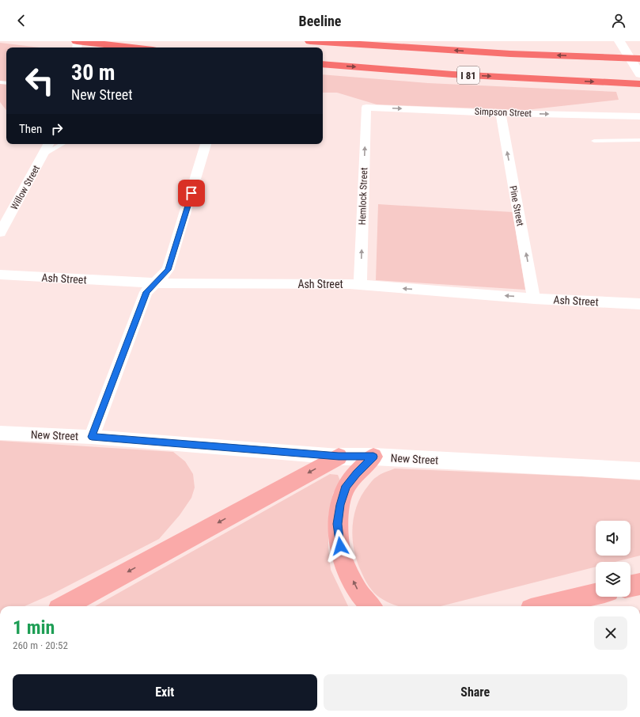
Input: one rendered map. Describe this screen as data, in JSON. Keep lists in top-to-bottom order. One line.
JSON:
{"streets":{"highway":["I 81"],"main road":["New Street"],"street":["Simpson Street","Willow Street","Hemlock Street","Pine Street","Ash Street"]},"crossings":[["Simpson Street","Hemlock Street"],["Simpson Street","Pine Street"],["Hemlock Street","Ash Street"],["Pine Street","Ash Street"]],"one_way":["Simpson Street","Hemlock Street","Pine Street"],"page":{"header":"Beeline","turn":["30 m","New Street"],"then":"Then","heading":["1 min","260 m · 20:52"],"buttons":["Exit","Share"]}}
